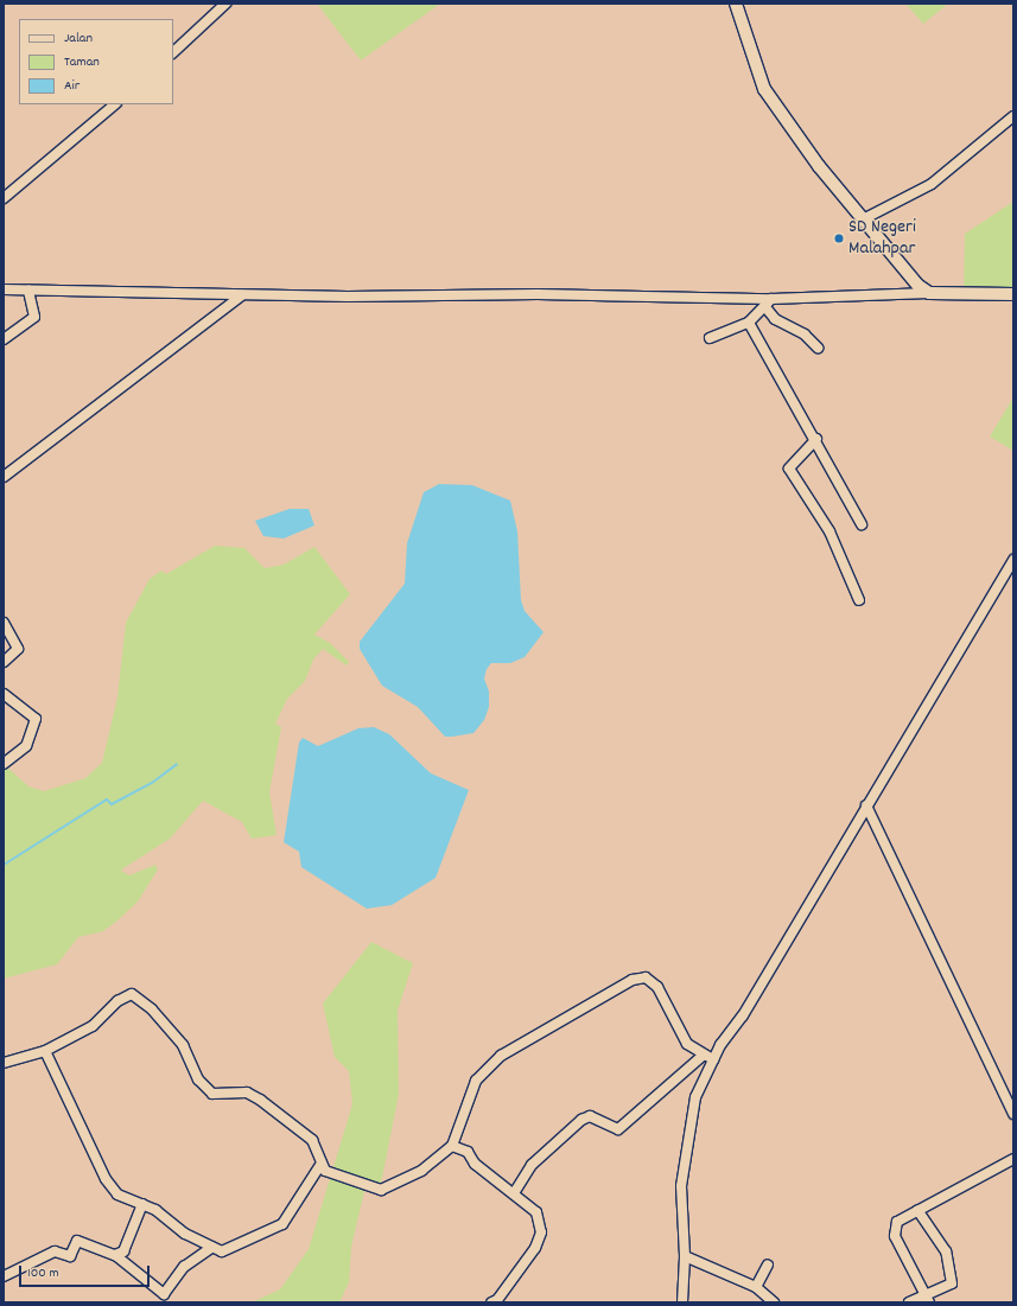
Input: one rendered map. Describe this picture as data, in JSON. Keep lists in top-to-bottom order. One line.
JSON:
{"places":["SD Negeri Malahpar"],"legend":["Jalan","Taman","Air"],"scale_bar":"100 m"}
